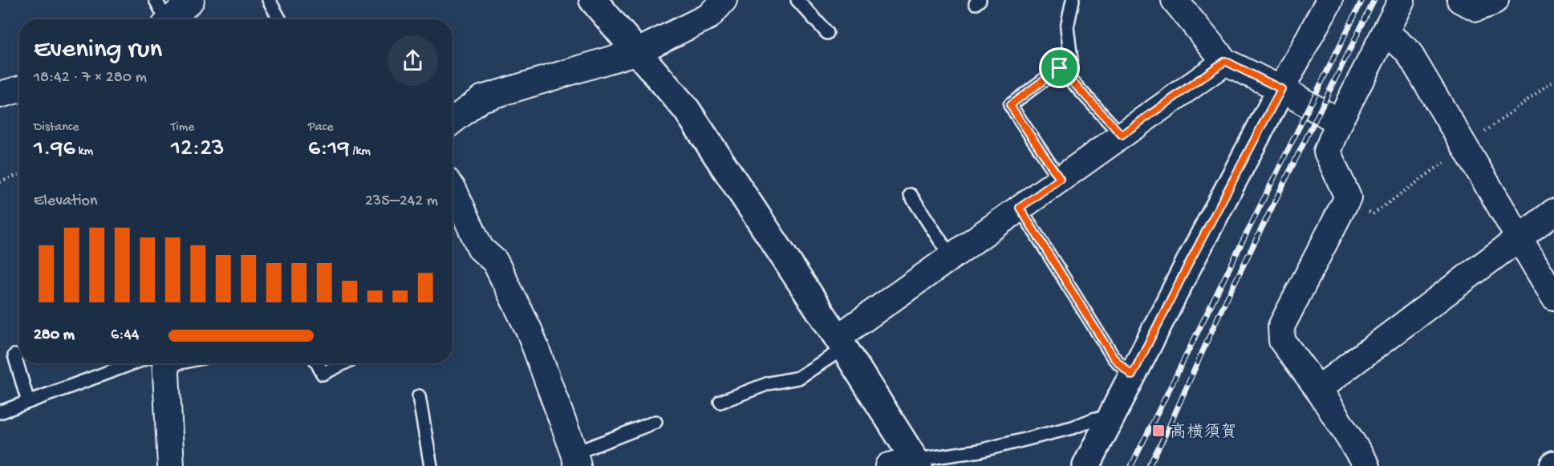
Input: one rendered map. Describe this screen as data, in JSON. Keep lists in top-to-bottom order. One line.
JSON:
{"places":{"transit":["高横須賀"]},"page":{"heading":["Evening run","18:42 · 7 × 280 m"],"stats":[["Distance","1.96 km"],["Time","12:23"],["Pace","6:19 /km"]],"chart":["Elevation","235–242 m"],"list":[{"name":"280 m","note":"6:44"}]}}
